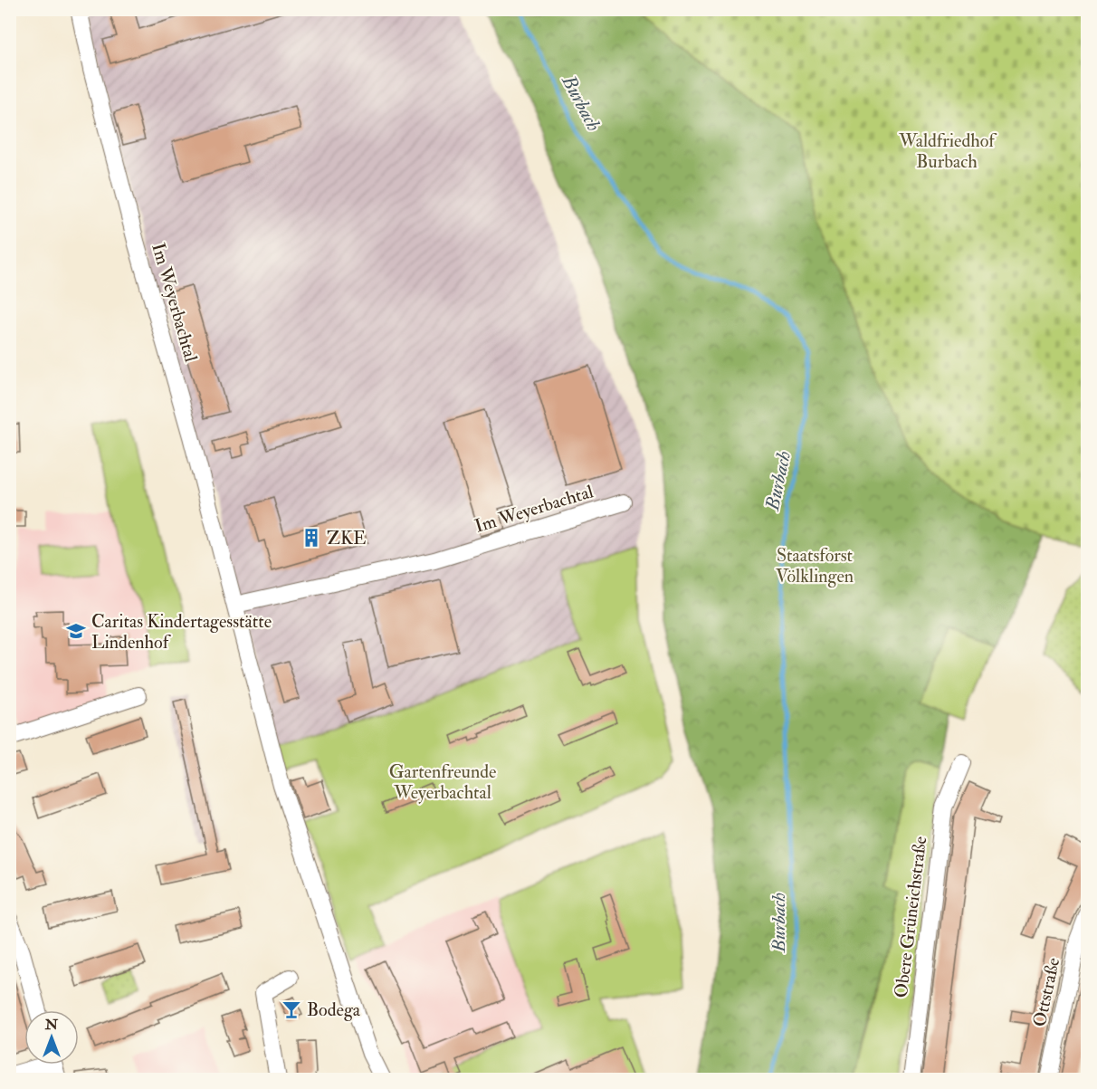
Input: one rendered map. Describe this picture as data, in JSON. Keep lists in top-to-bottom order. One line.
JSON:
{"streets":{"street":["Im Weyerbachtal","Obere Grüneichstraße","Ottstraße"]},"water":["Burbach"],"parks":["Waldfriedhof Burbach","Staatsforst Völklingen","Gartenfreunde Weyerbachtal"],"places":{"building":["ZKE"],"school or university":["Caritas Kindertagesstätte Lindenhof"],"bar":["Bodega"]},"north":"top"}
